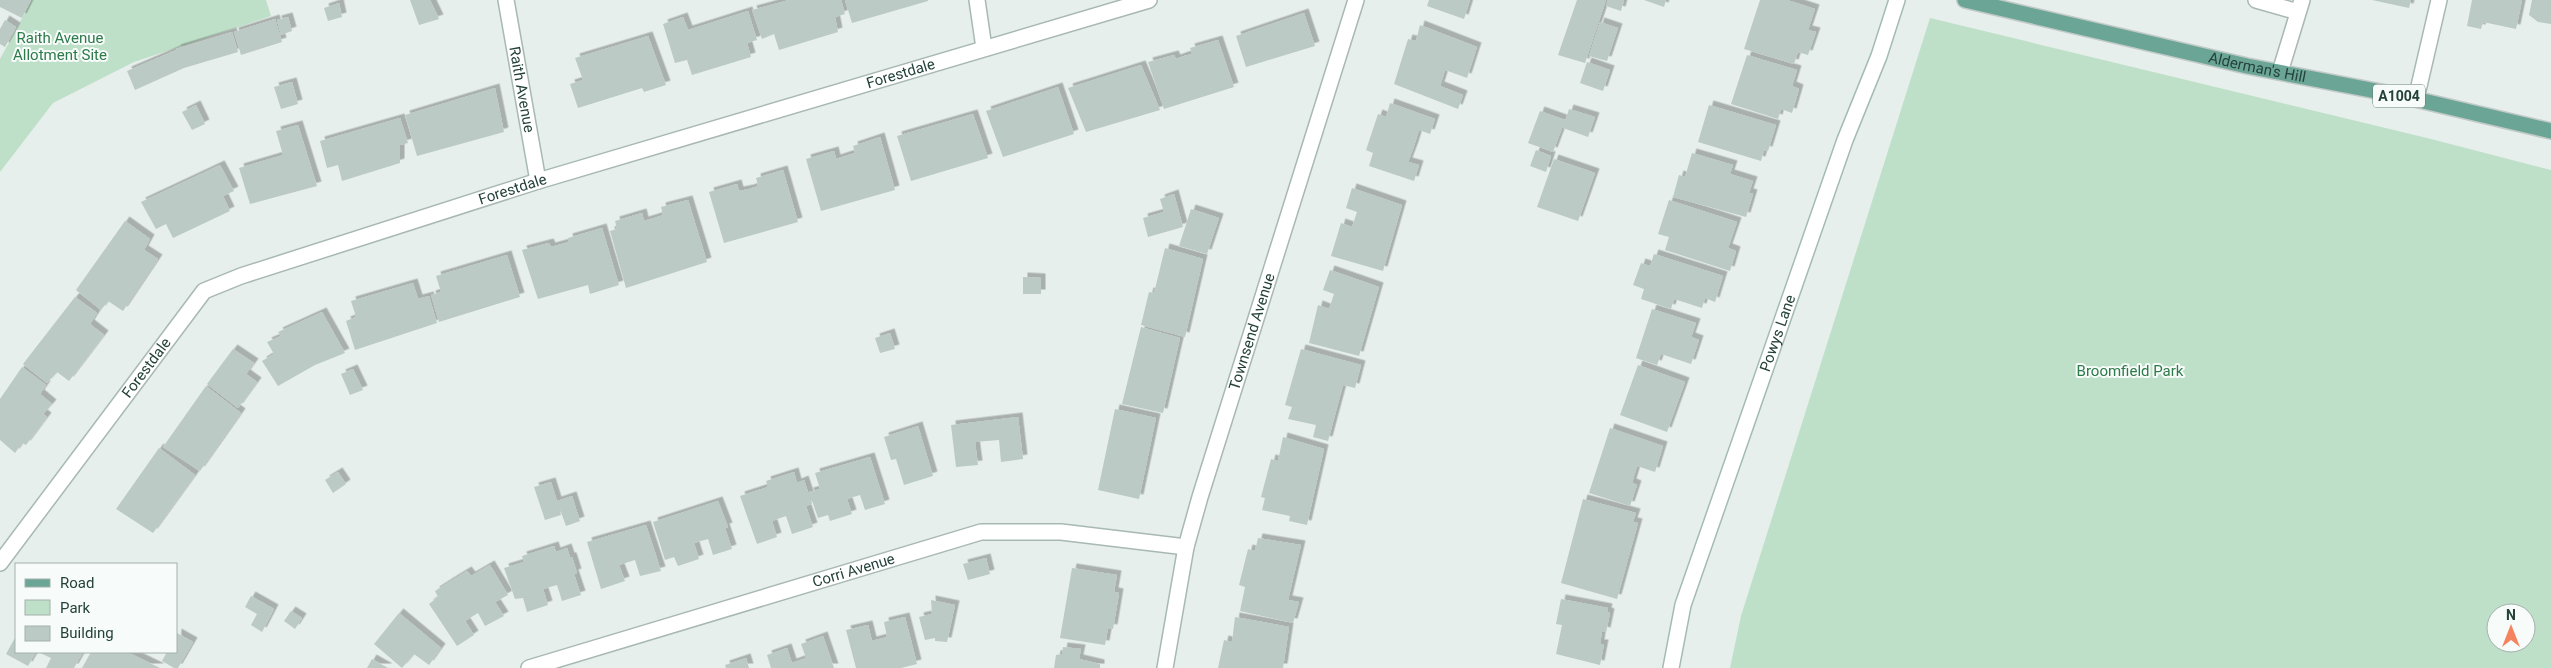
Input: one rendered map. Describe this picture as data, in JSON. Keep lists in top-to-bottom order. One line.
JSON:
{"streets":{"main road":["Alderman's Hill","A1004"],"street":["Forestdale","Raith Avenue","Townsend Avenue","Powys Lane","Corri Avenue"]},"crossings":[["Forestdale","Raith Avenue"],["Townsend Avenue","Corri Avenue"]],"parks":["Raith Avenue Allotment Site","Broomfield Park"],"legend":["Road","Park","Building"],"north":"top"}
